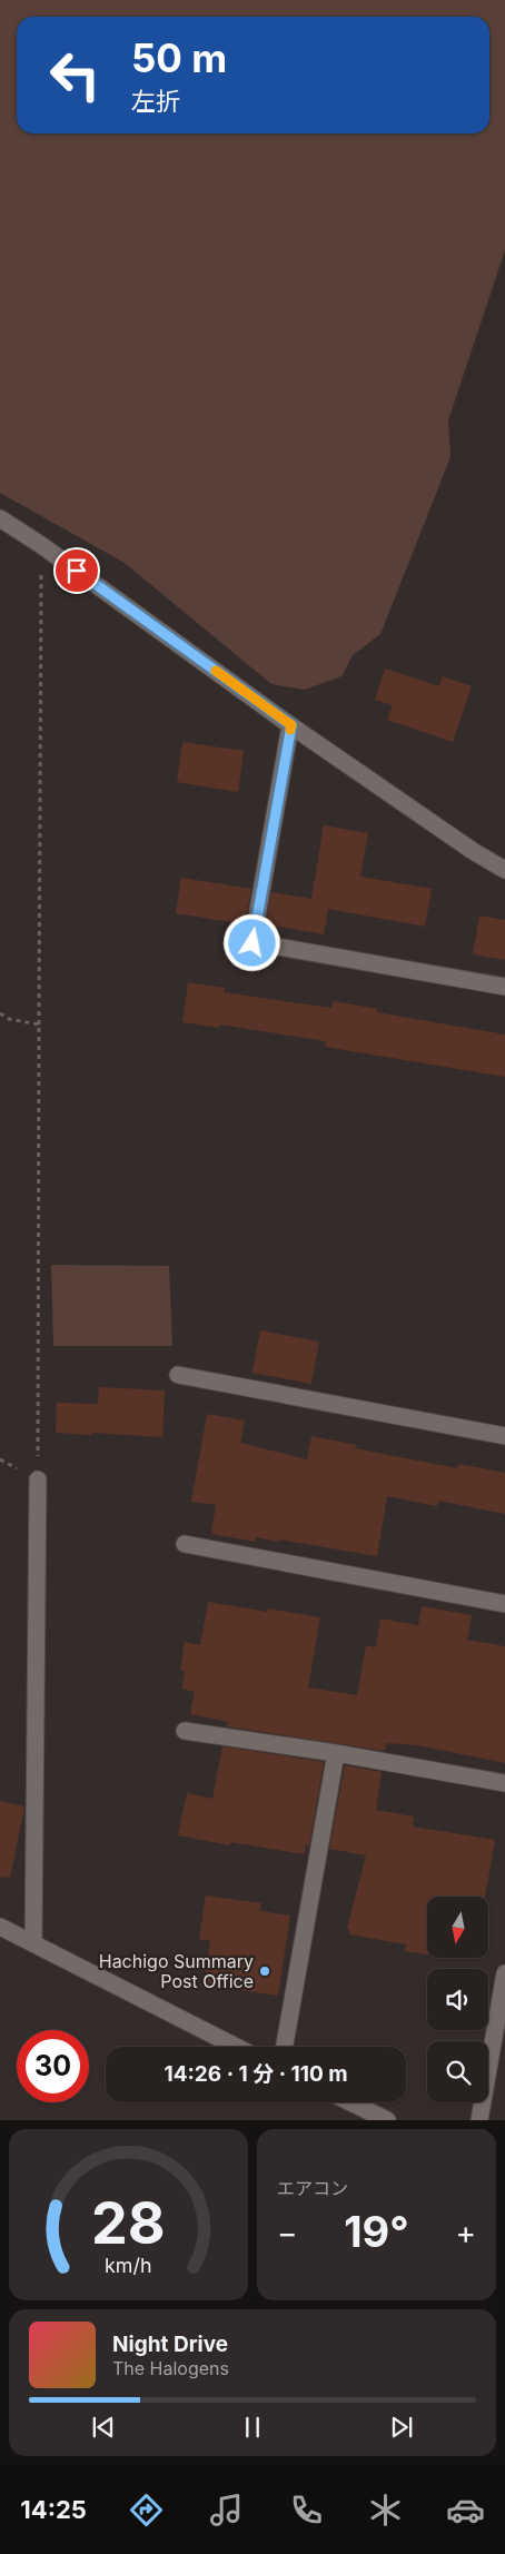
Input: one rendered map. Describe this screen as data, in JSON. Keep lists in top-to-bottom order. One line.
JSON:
{"places":["Hachigo Summary Post Office"],"north":"bottom","page":{"turn":["50 m","左折"],"limit":"30","trip":"14:26 · 1 分 · 110 m","tile":"エアコン","heat":["−","19°","+"],"song":["Night Drive","The Halogens"],"tabs":"14:25","gauge":["28","km/h"]}}
